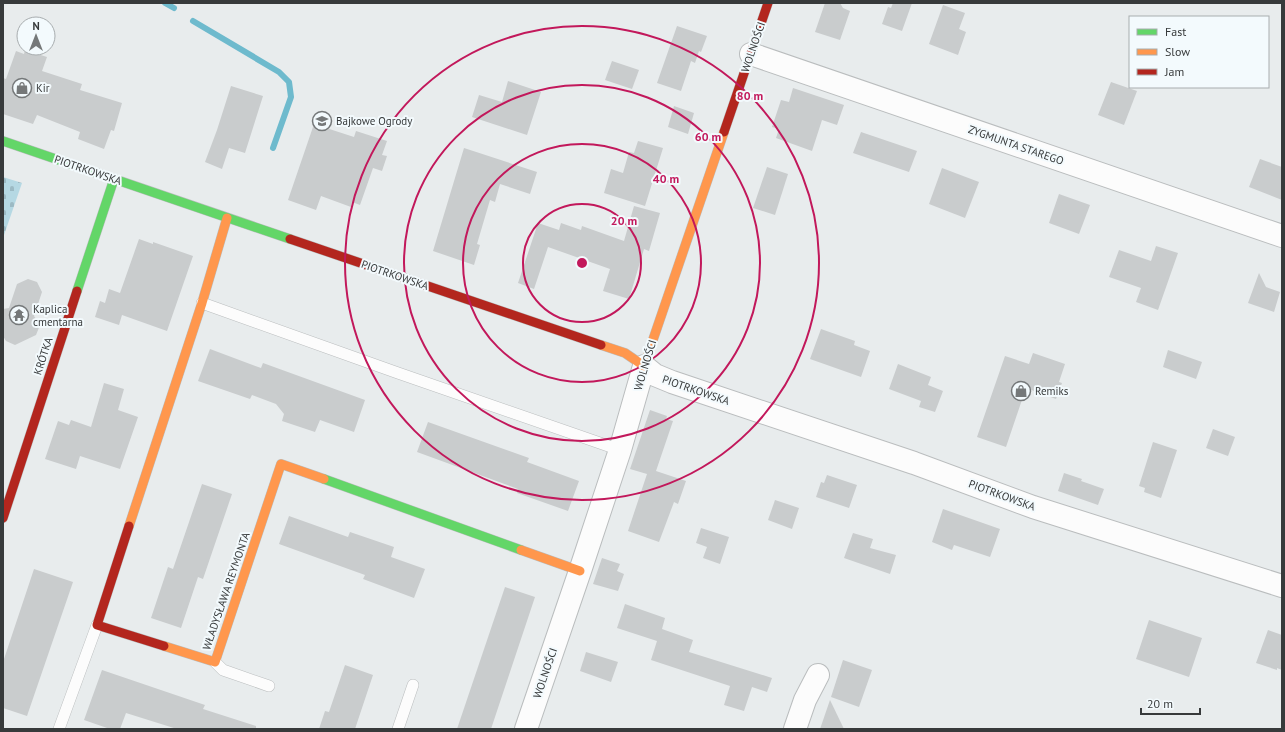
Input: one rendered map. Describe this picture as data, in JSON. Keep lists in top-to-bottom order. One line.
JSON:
{"streets":{"street":["WOLNOŚCI","ZYGMUNTA STAREGO","PIOTRKOWSKA","KRÓTKA","WŁADYSŁAWA REYMONTA"]},"crossings":[["WOLNOŚCI","ZYGMUNTA STAREGO"],["WOLNOŚCI","PIOTRKOWSKA"],["WOLNOŚCI","WŁADYSŁAWA REYMONTA"],["PIOTRKOWSKA","KRÓTKA"]],"places":{"shop":["Kir","Remiks"],"school or university":["Bajkowe Ogrody"],"temple":["Kaplica cmentarna"]},"legend":["Fast","Slow","Jam"],"scale_bar":"20 m","north":"top","rings":["80 m","60 m","40 m","20 m"]}
